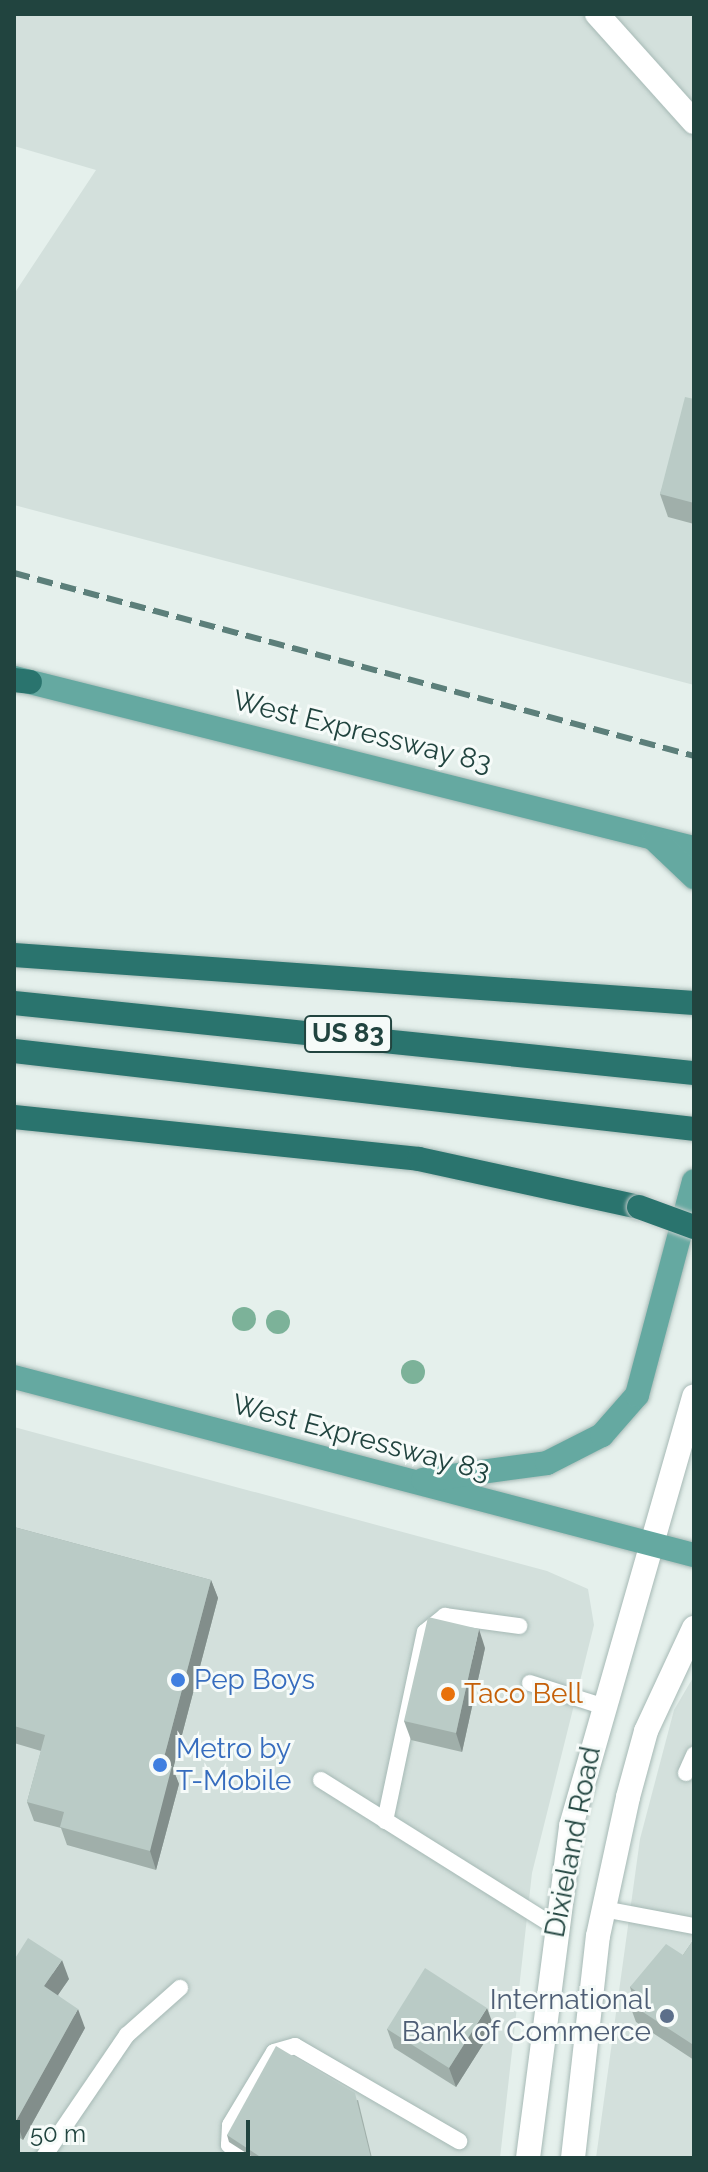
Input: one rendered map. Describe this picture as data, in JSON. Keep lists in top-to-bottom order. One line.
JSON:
{"streets":{"highway":["US 83"],"main road":["West Expressway 83","Dixieland Road"]},"crossings":[["West Expressway 83","Dixieland Road"]],"places":["Pep Boys","Taco Bell","Metro by T-Mobile","International Bank of Commerce"],"scale_bar":"50 m"}
